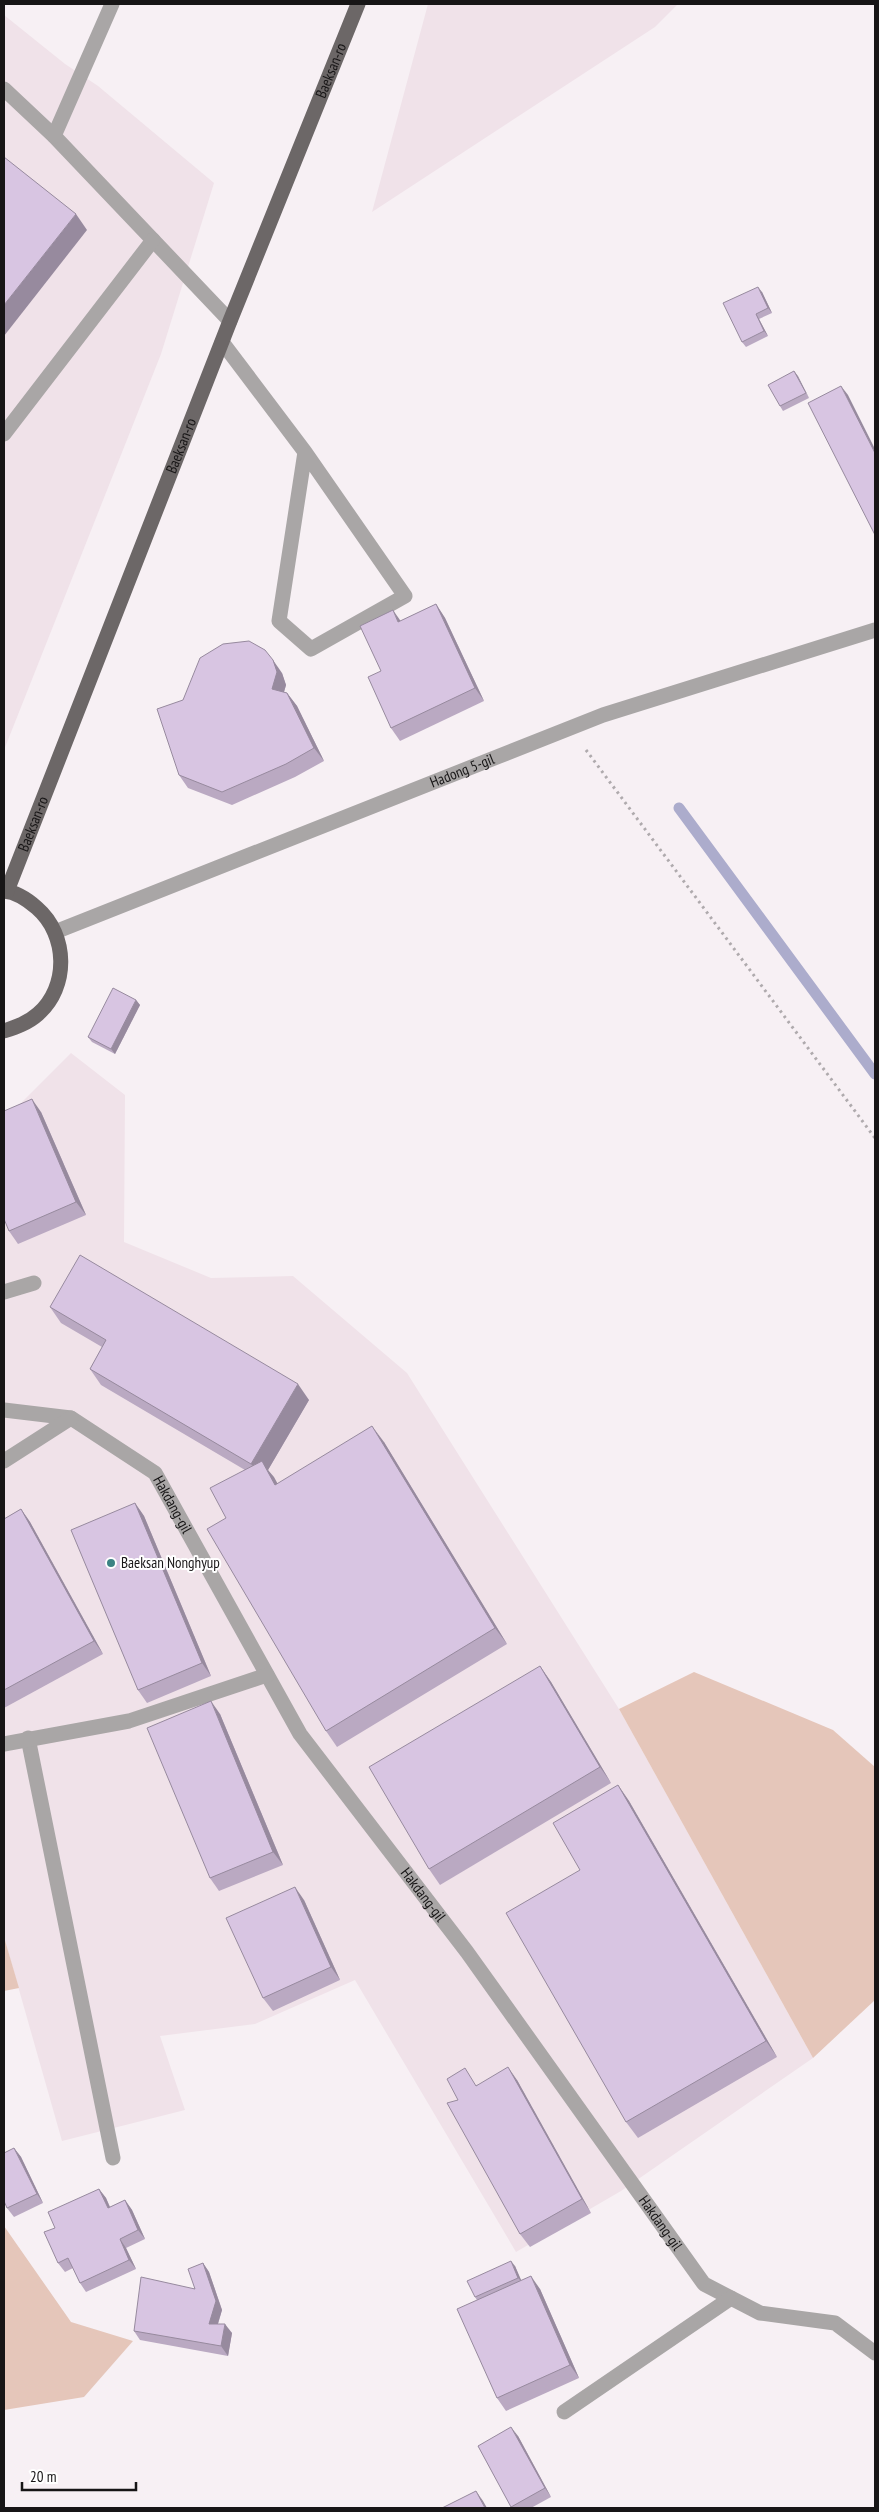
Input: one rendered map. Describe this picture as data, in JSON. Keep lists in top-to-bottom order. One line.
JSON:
{"streets":{"main road":["Baeksan-ro"],"street":["Hadong 5-gil","Hakdang-gil"]},"places":["Baeksan Nonghyup"],"scale_bar":"20 m"}
